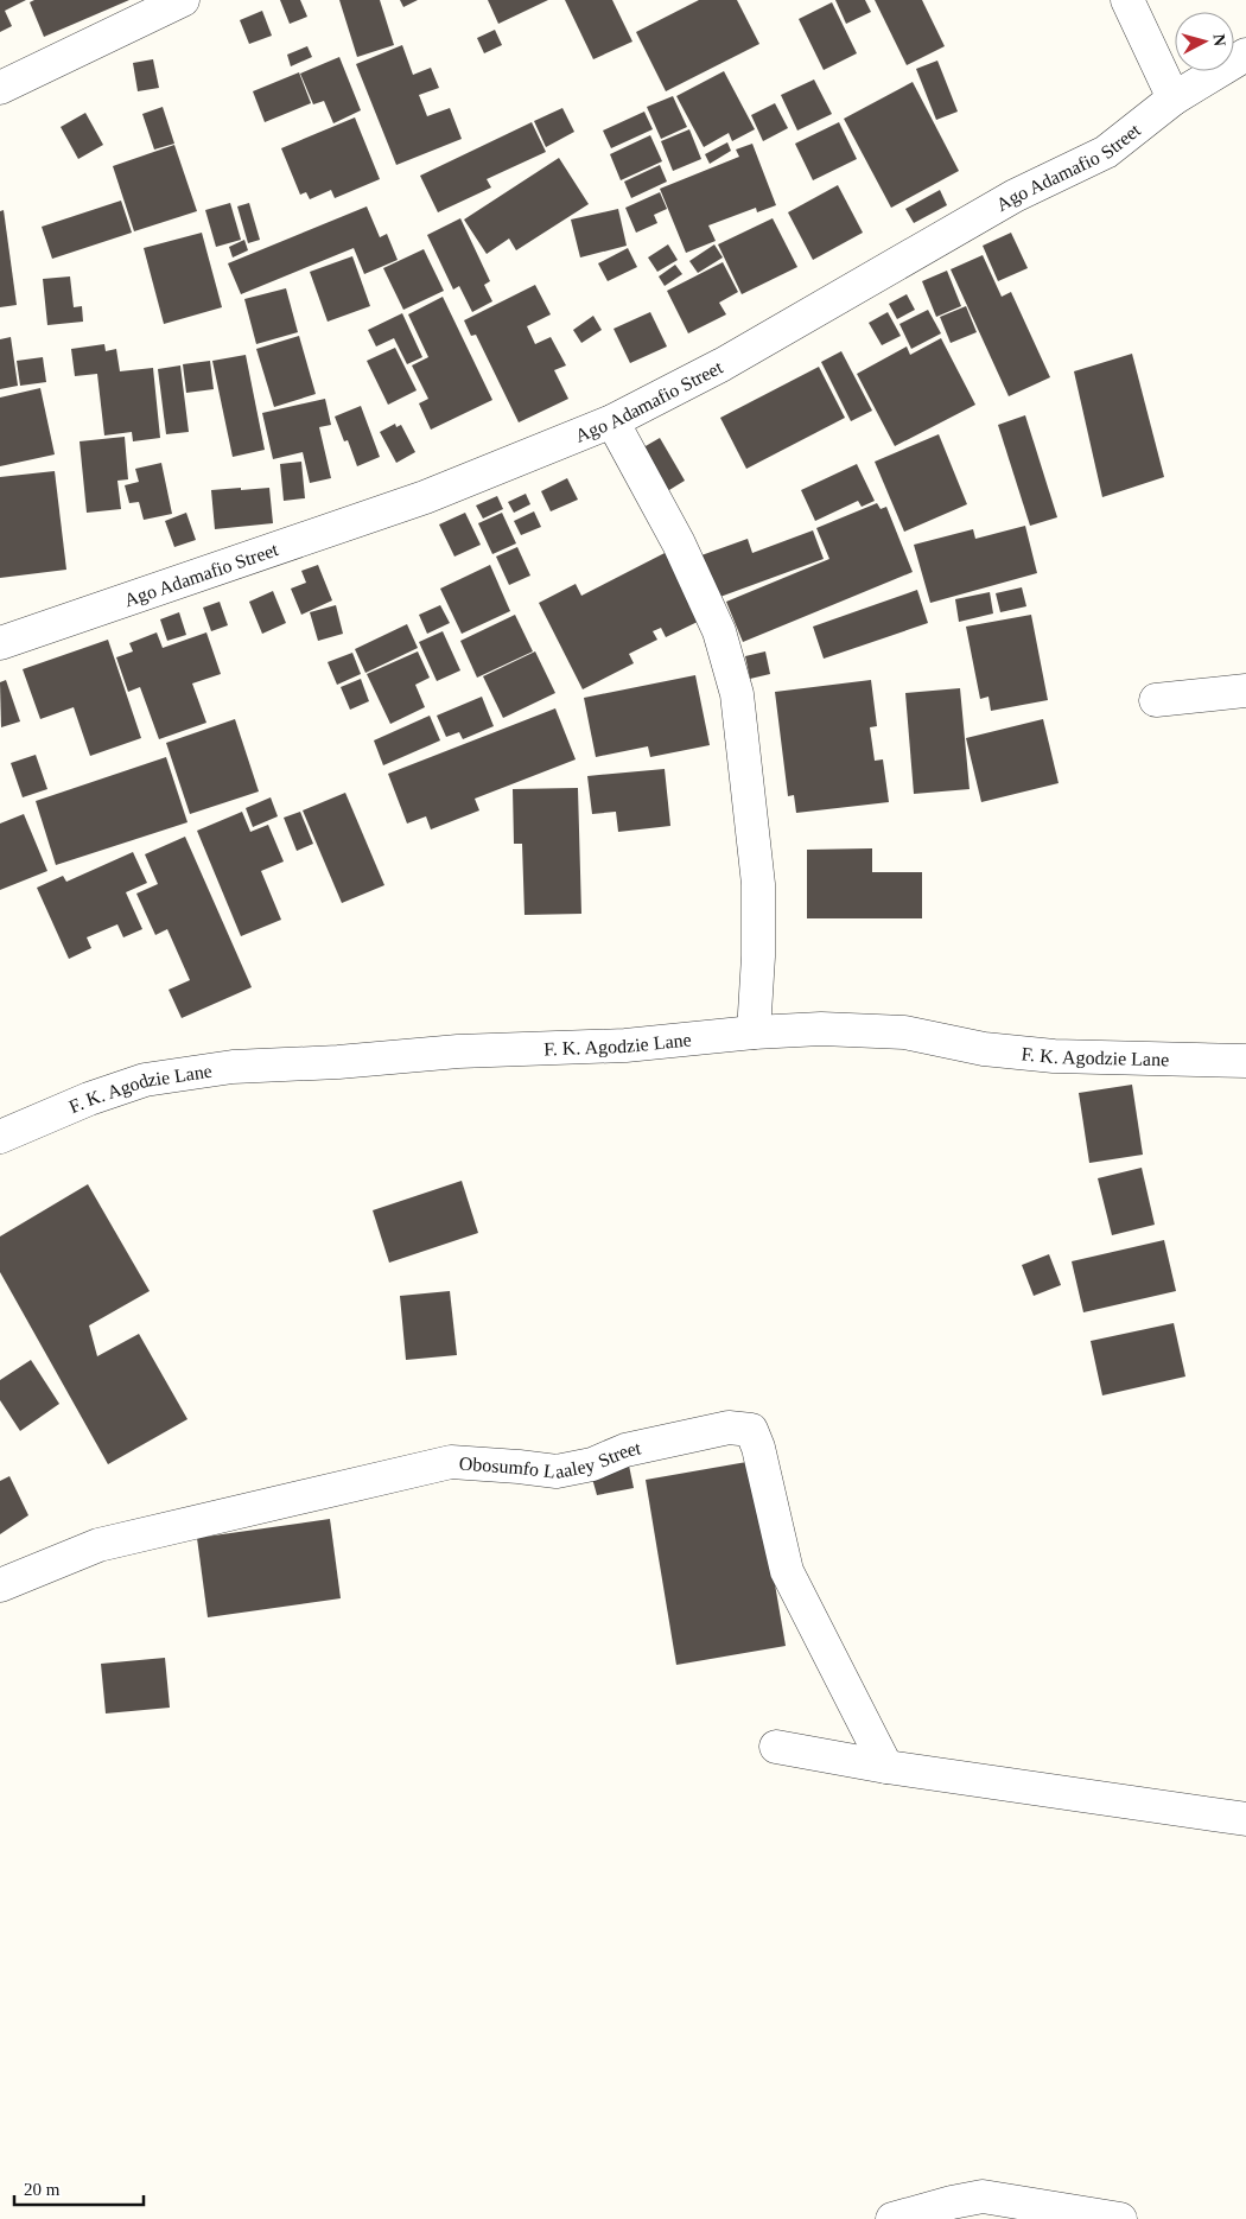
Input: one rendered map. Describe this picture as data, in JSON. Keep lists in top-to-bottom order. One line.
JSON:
{"streets":{"street":["Ago Adamafio Street","F. K. Agodzie Lane","Obosumfo Laaley Street"]},"scale_bar":"20 m","north":"right"}
